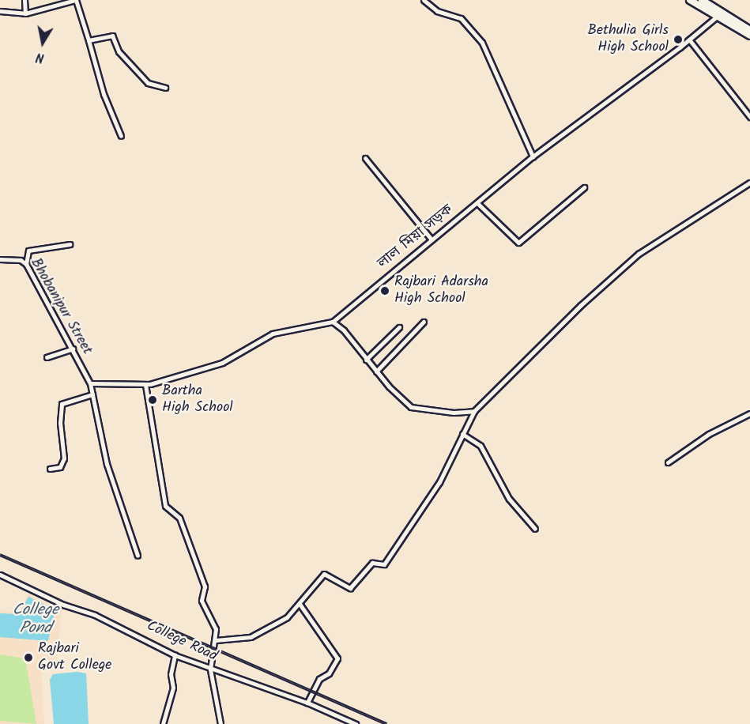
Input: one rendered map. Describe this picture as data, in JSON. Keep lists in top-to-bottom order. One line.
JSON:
{"streets":{"street":["লাল মিয়া সড়ক","Bhobanipur Street","College Road"]},"crossings":[["লাল মিয়া সড়ক","Bhobanipur Street"]],"water":["College Pond"],"places":["Bethulia Girls High School","Rajbari Adarsha High School","Bartha High School","Rajbari Govt College"],"north":"bottom"}
